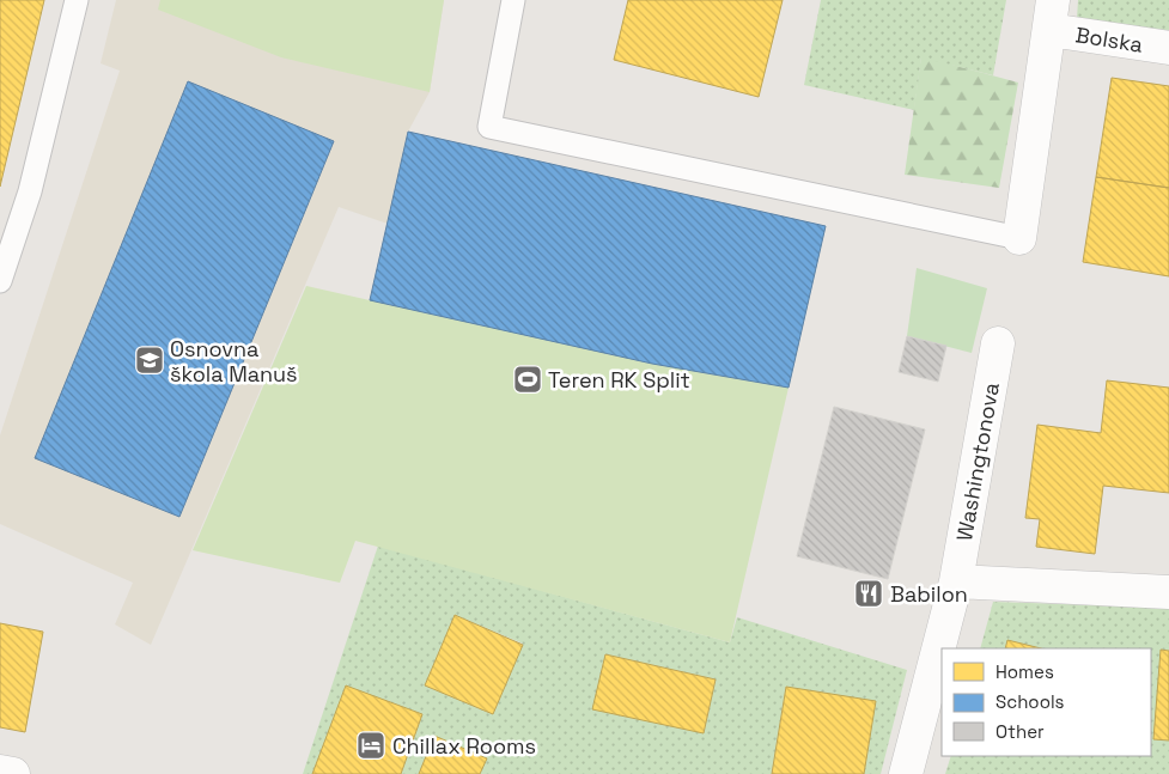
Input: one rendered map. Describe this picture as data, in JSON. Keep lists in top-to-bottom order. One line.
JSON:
{"streets":{"street":["Bolska","Washingtonova"]},"places":{"school or university":["Osnovna škola Manuš"],"sports":["Teren RK Split"],"restaurant":["Babilon"],"hotel":["Chillax Rooms"]},"legend":["Homes","Schools","Other"]}
